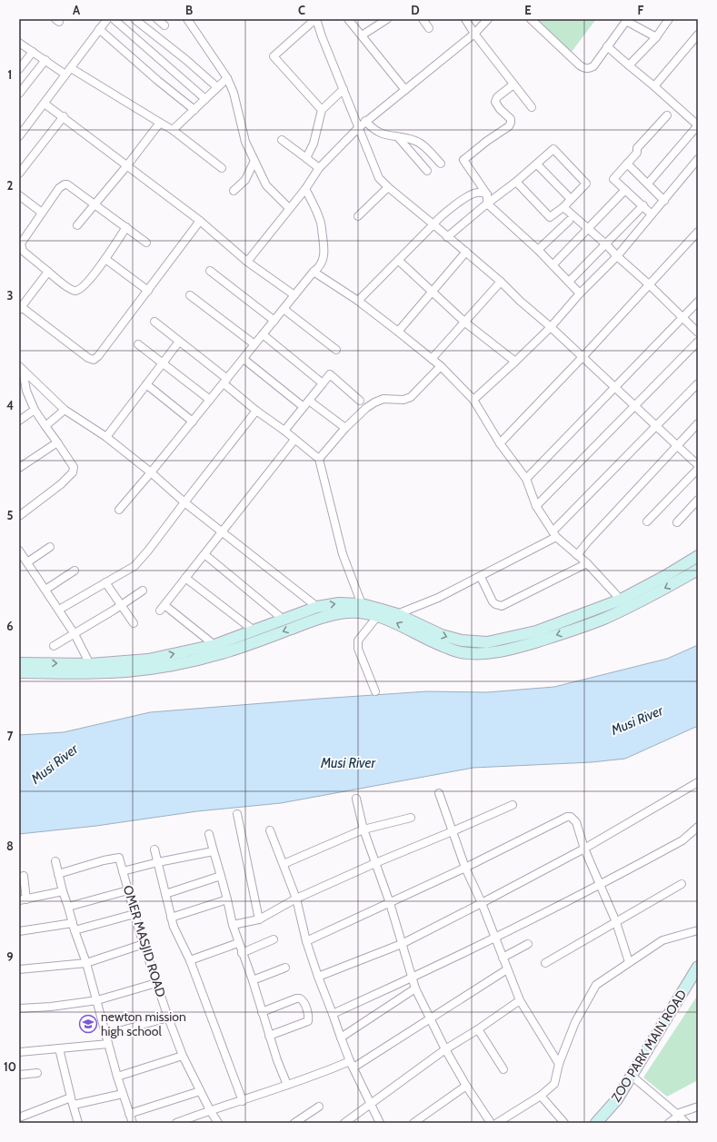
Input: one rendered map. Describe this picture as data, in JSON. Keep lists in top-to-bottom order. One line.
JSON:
{"streets":{"street":["OMER MASJID ROAD","ZOO PARK MAIN ROAD"]},"water":["Musi River"],"places":{"school or university":["newton mission high school"]},"grid":{"columns":["A","B","C","D","E","F"],"rows":["1","2","3","4","5","6","7","8","9","10"]}}
